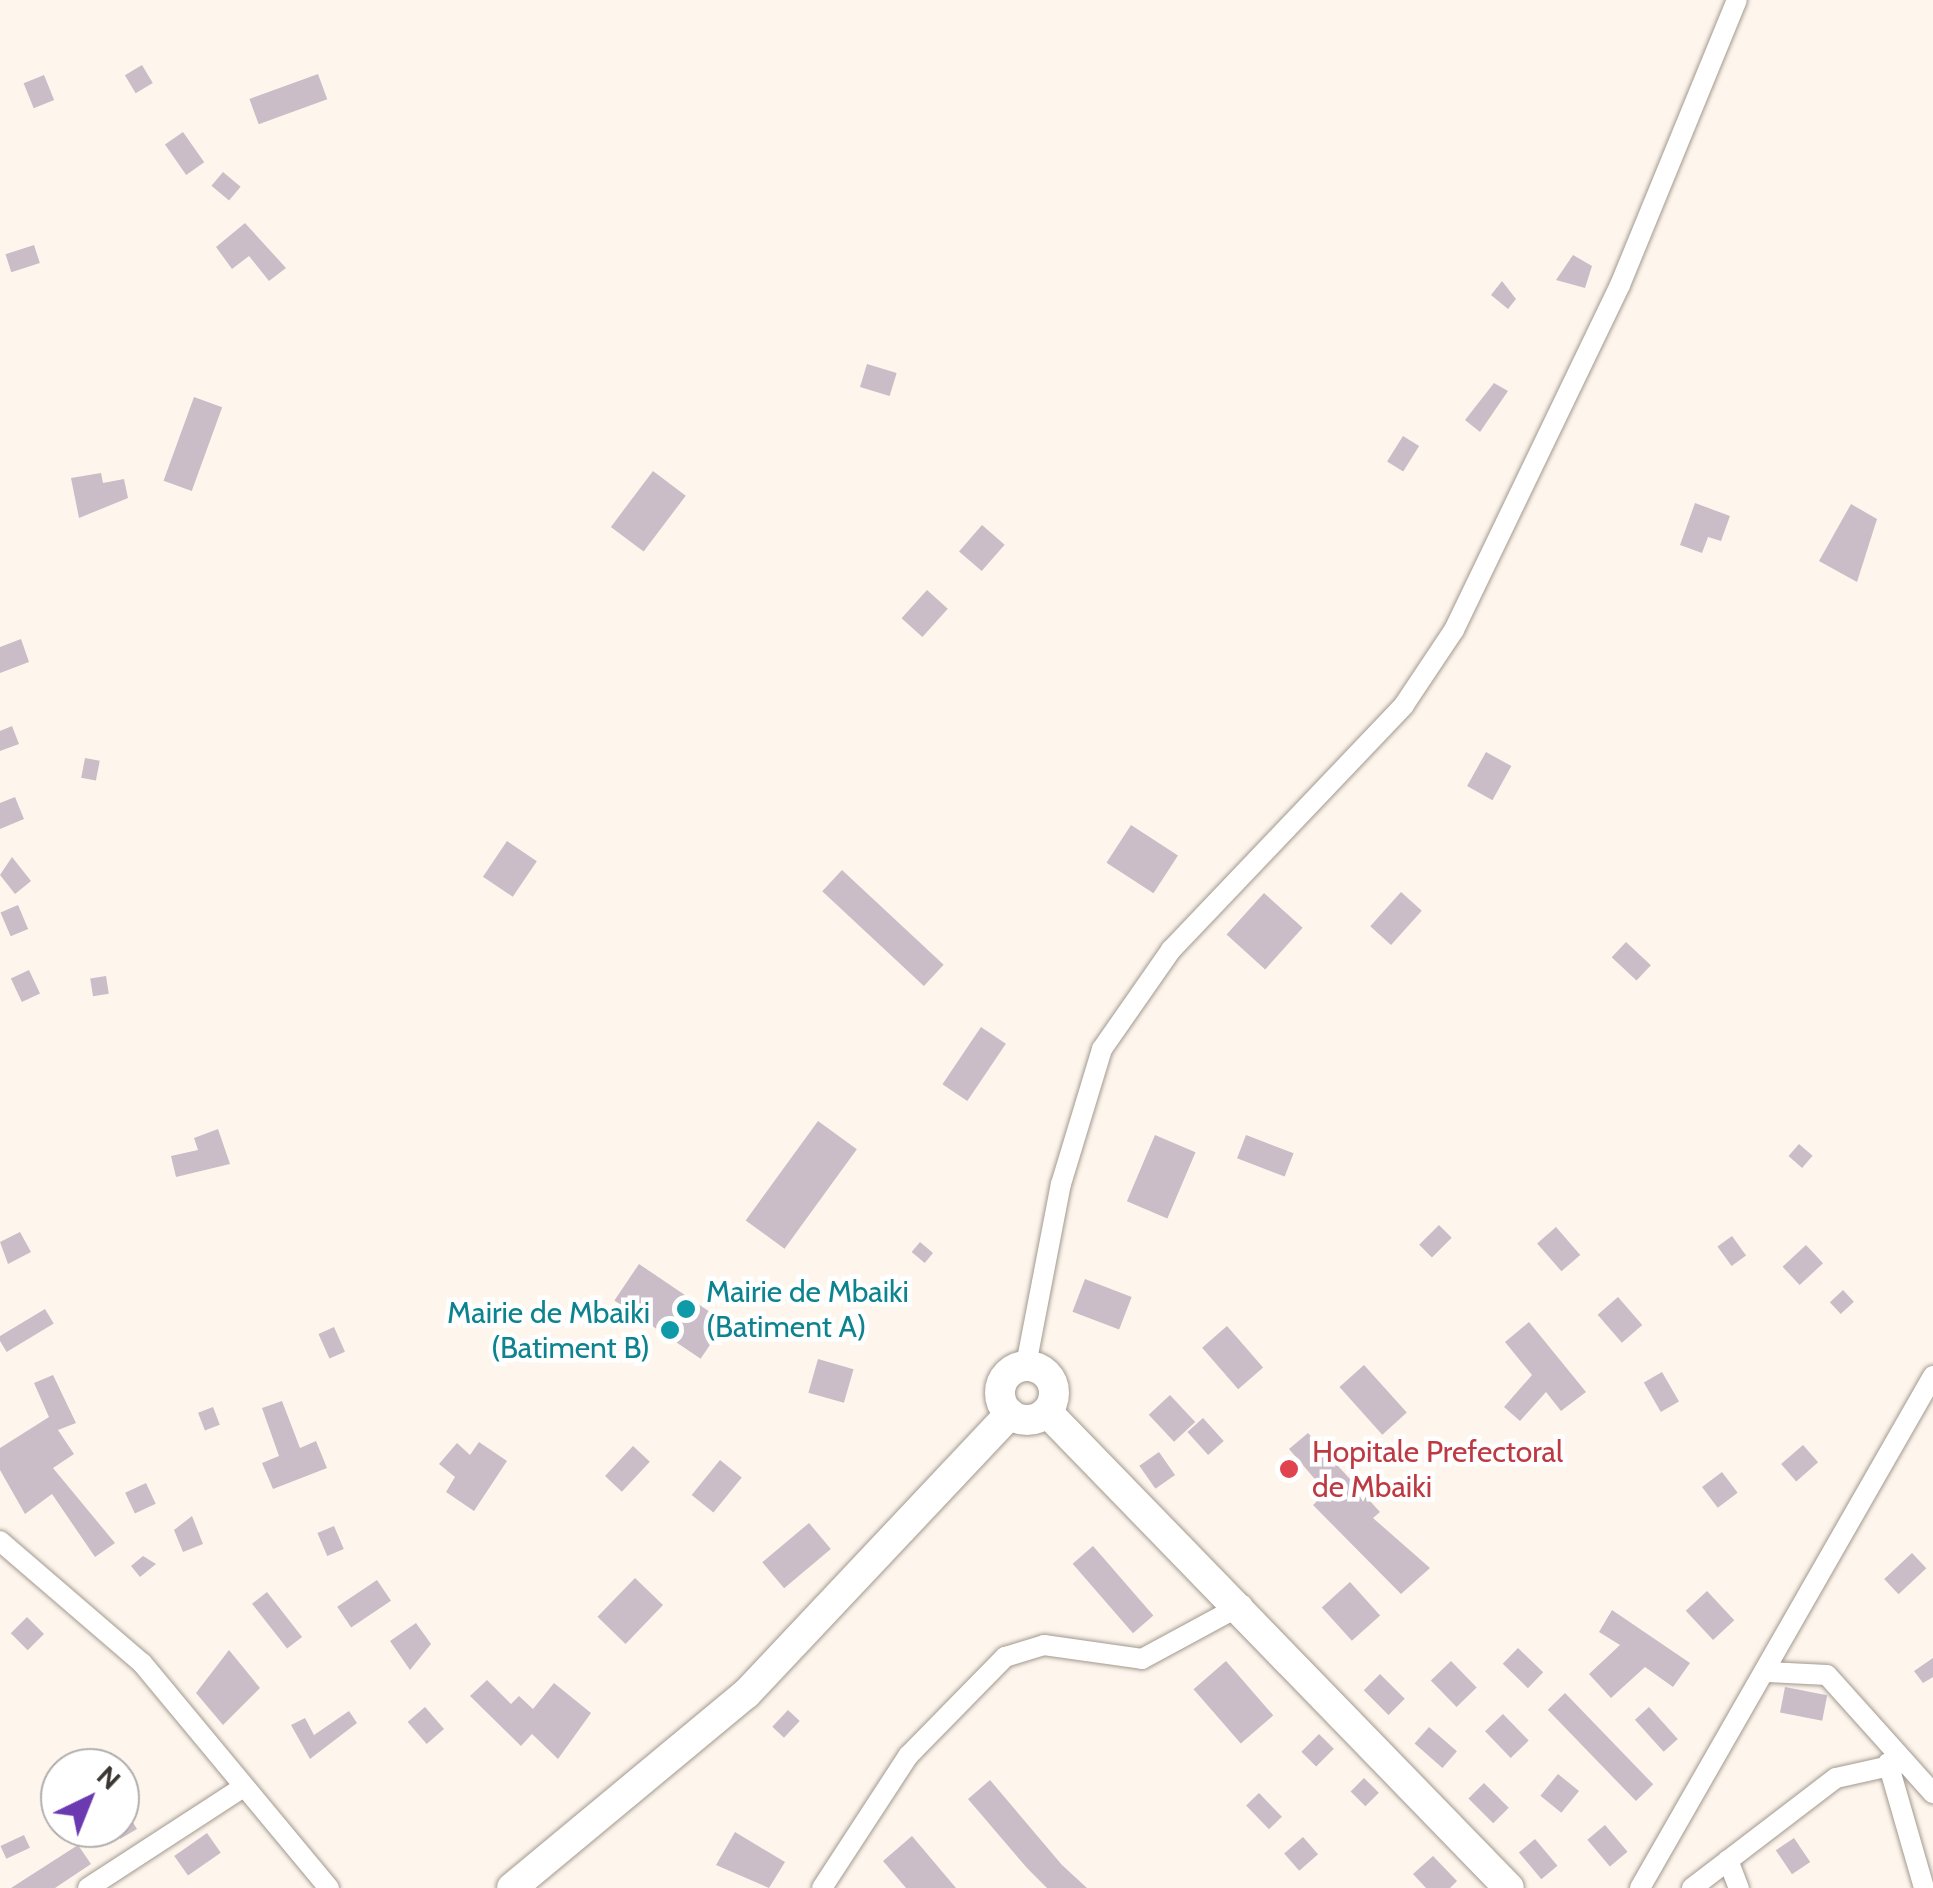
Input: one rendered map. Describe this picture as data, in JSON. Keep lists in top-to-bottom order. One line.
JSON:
{"places":["Mairie de Mbaiki (Batiment A)","Mairie de Mbaiki (Batiment B)","Hopitale Prefectoral de Mbaiki"],"north":"top right"}
